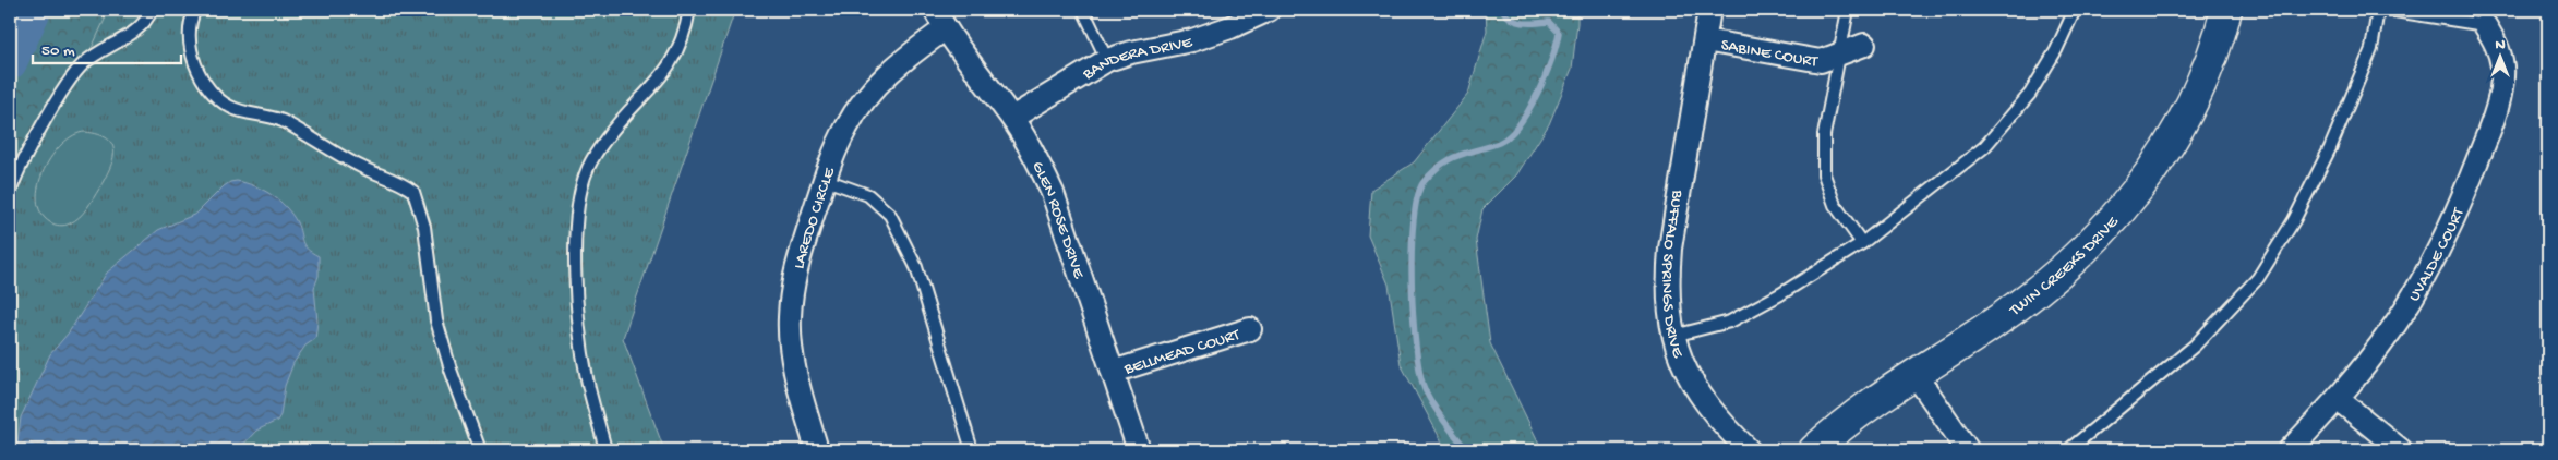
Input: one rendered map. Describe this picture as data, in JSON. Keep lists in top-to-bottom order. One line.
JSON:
{"streets":{"street":["SABINE COURT","BANDERA DRIVE","LAREDO CIRCLE","GLEN ROSE DRIVE","UVALDE COURT","TWIN CREEKS DRIVE","BUFFALO SPRINGS DRIVE","BELLMEAD COURT"]},"crossings":[["SABINE COURT","BUFFALO SPRINGS DRIVE"],["BANDERA DRIVE","GLEN ROSE DRIVE"],["LAREDO CIRCLE","GLEN ROSE DRIVE"],["GLEN ROSE DRIVE","BELLMEAD COURT"]],"scale_bar":"50 m","north":"top"}
